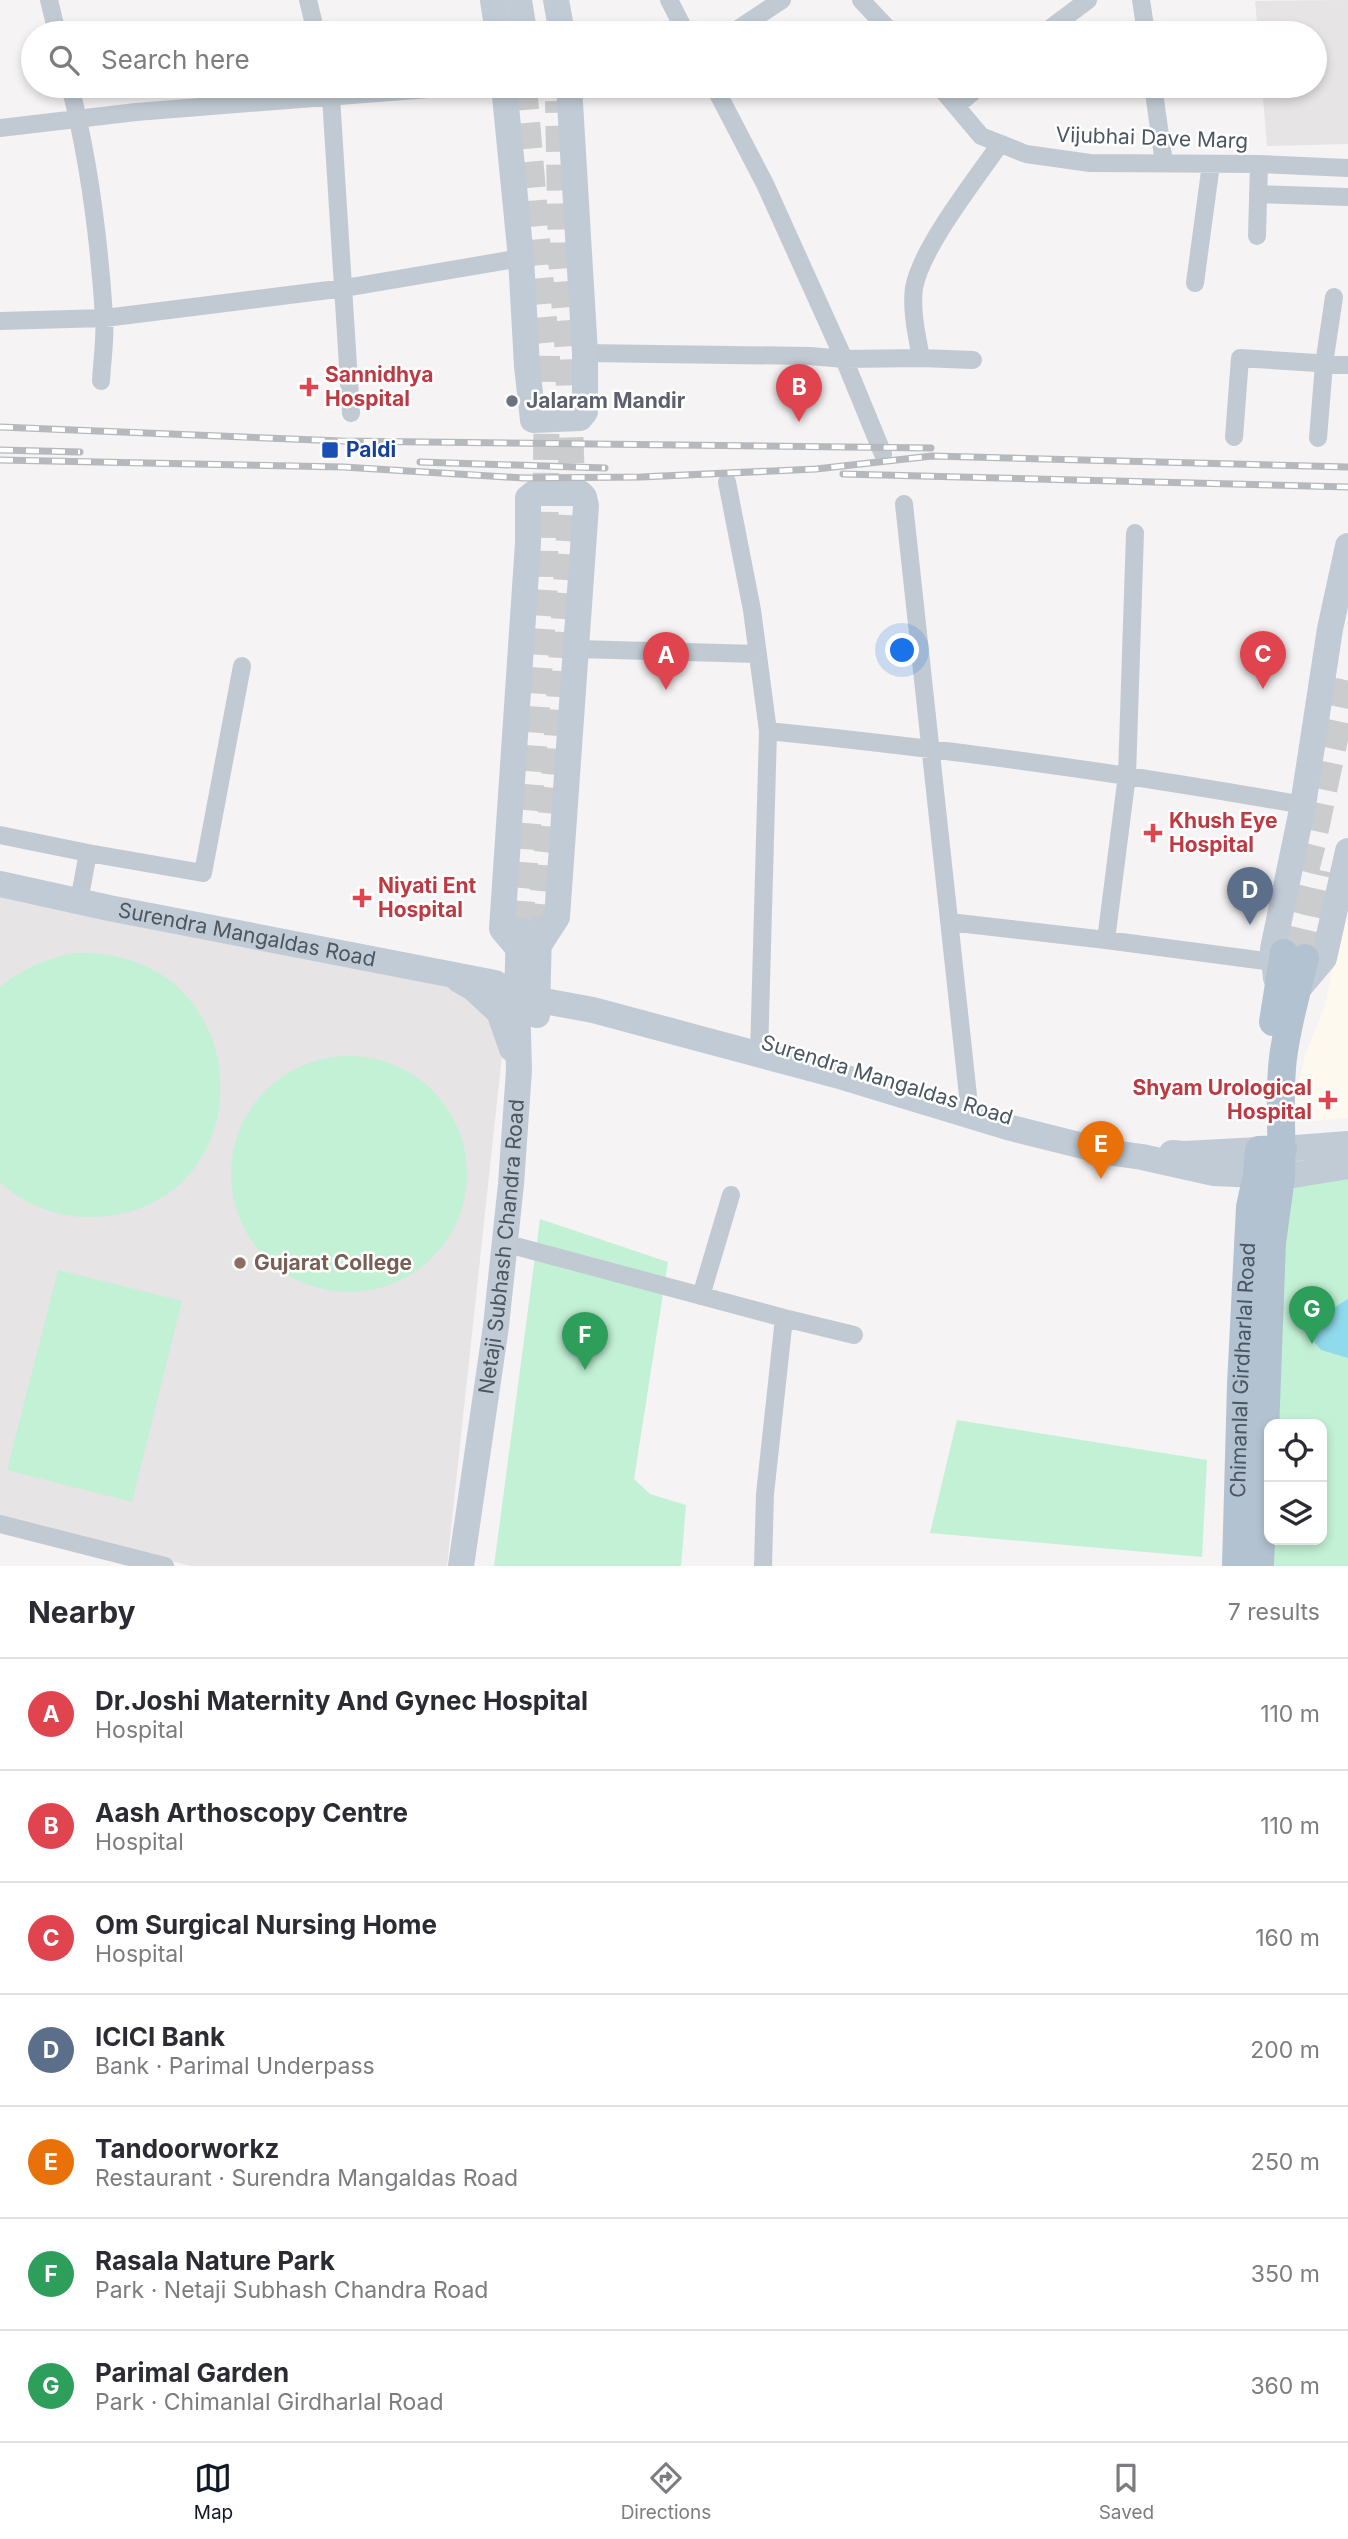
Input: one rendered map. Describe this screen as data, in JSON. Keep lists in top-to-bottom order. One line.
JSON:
{"streets":{"main road":["Surendra Mangaldas Road","Netaji Subhash Chandra Road","Chimanlal Girdharlal Road"],"street":["Vijubhai Dave Marg"]},"crossings":[["Surendra Mangaldas Road","Netaji Subhash Chandra Road"],["Surendra Mangaldas Road","Chimanlal Girdharlal Road"]],"places":{"health":["Sannidhya Hospital","Khush Eye Hospital","Niyati Ent Hospital","Shyam Urological Hospital"],"other":["Jalaram Mandir","Gujarat College"],"transit":["Paldi"]},"page":{"search":"Search here","pins":["B","C","A","D","E","G","F"],"heading":["Nearby","7 results"],"list":[{"mark":"A","name":"Dr.Joshi Maternity And Gynec Hospital","note":"Hospital","value":"110 m"},{"mark":"B","name":"Aash Arthoscopy Centre","note":"Hospital","value":"110 m"},{"mark":"C","name":"Om Surgical Nursing Home","note":"Hospital","value":"160 m"},{"mark":"D","name":"ICICI Bank","note":"Bank · Parimal Underpass","value":"200 m"},{"mark":"E","name":"Tandoorworkz","note":"Restaurant · Surendra Mangaldas Road","value":"250 m"},{"mark":"F","name":"Rasala Nature Park","note":"Park · Netaji Subhash Chandra Road","value":"350 m"},{"mark":"G","name":"Parimal Garden","note":"Park · Chimanlal Girdharlal Road","value":"360 m"}],"nav":["Map","Directions","Saved"]}}
